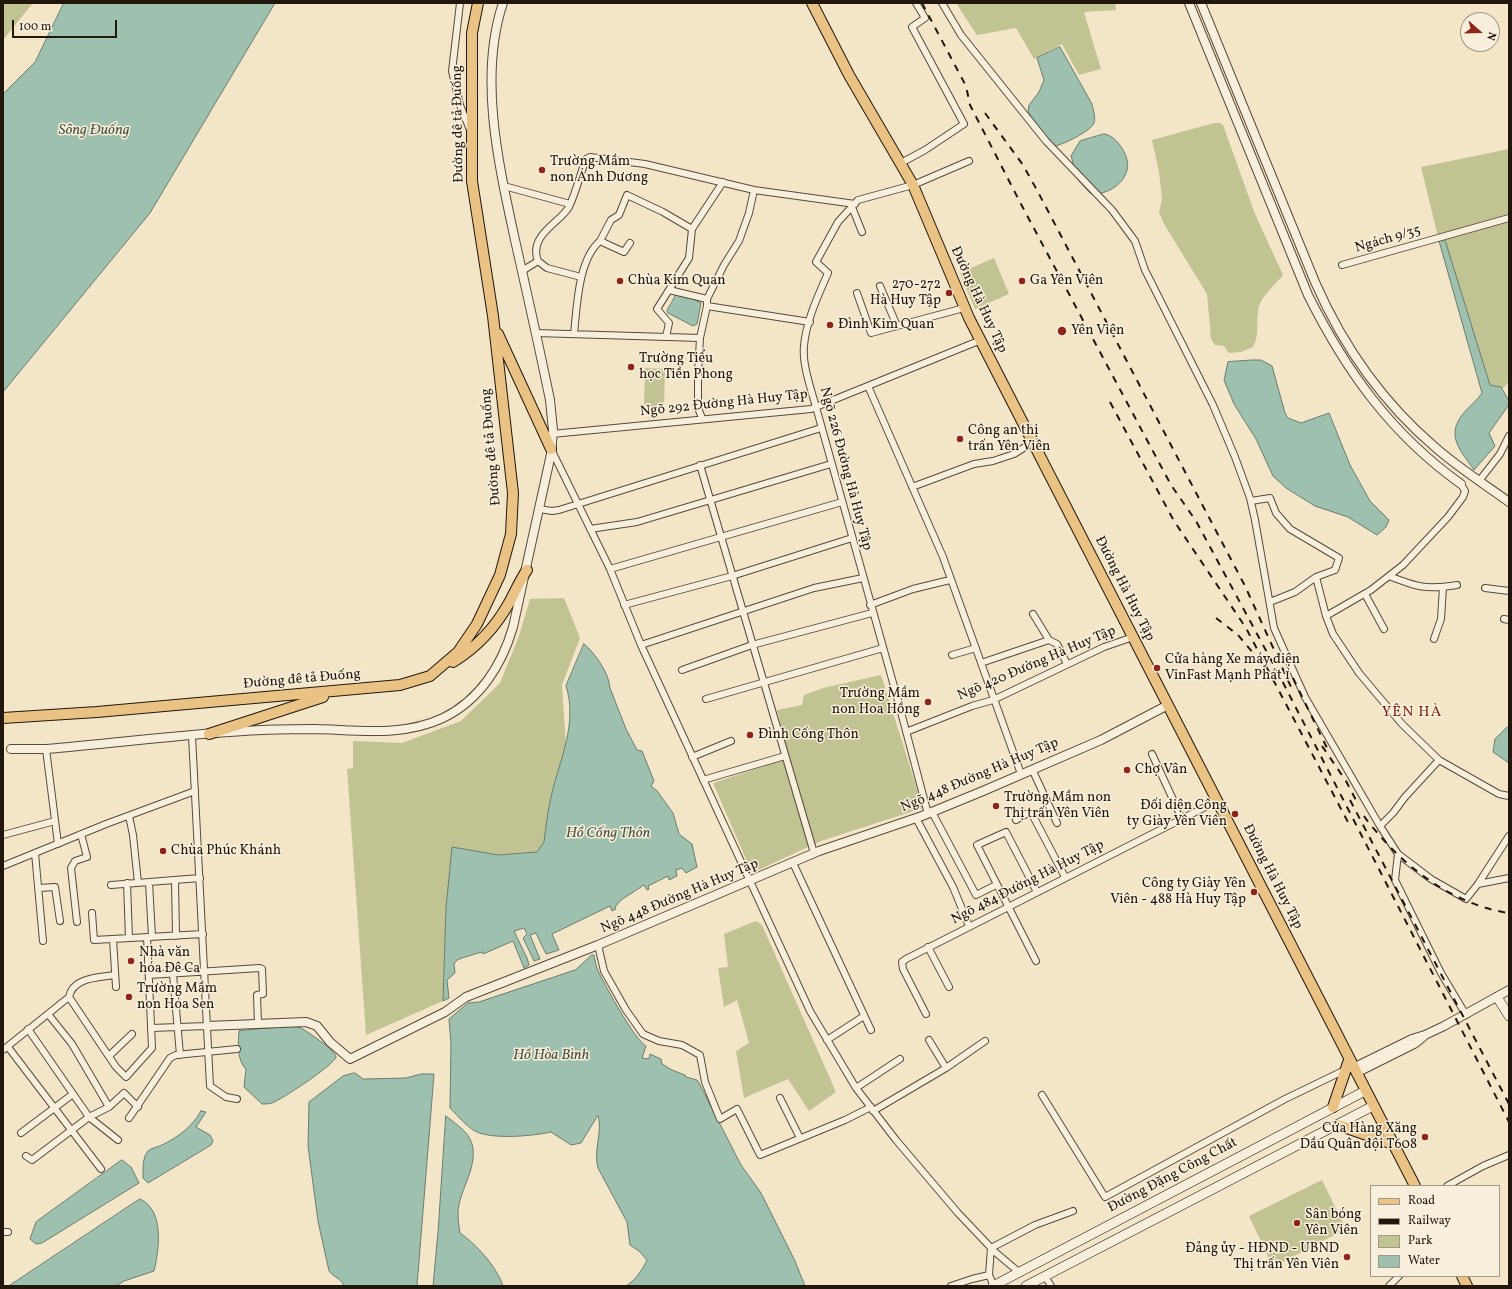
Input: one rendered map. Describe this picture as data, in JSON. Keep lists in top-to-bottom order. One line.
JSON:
{"streets":{"main road":["Đường đê tả Đuống","Đường Hà Huy Tập","Đường Đặng Công Chất"],"street":["Ngách 9/35","Ngõ 292 Đường Hà Huy Tập","Ngõ 226 Đường Hà Huy Tập","Ngõ 420 Đường Hà Huy Tập","Ngõ 448 Đường Hà Huy Tập","Ngõ 484 Đường Hà Huy Tập"]},"crossings":[["Đường Hà Huy Tập","Ngõ 292 Đường Hà Huy Tập"],["Đường Hà Huy Tập","Ngõ 226 Đường Hà Huy Tập"],["Đường Hà Huy Tập","Ngõ 420 Đường Hà Huy Tập"],["Đường Hà Huy Tập","Ngõ 448 Đường Hà Huy Tập"],["Đường Hà Huy Tập","Ngõ 484 Đường Hà Huy Tập"],["Đường Hà Huy Tập","Đường Đặng Công Chất"],["Ngõ 292 Đường Hà Huy Tập","Ngõ 226 Đường Hà Huy Tập"],["Ngõ 226 Đường Hà Huy Tập","Ngõ 420 Đường Hà Huy Tập"],["Ngõ 226 Đường Hà Huy Tập","Ngõ 448 Đường Hà Huy Tập"]],"districts":["YÊN HÀ"],"water":["Sông Đuống","Hồ Cống Thôn","Hồ Hòa Bình"],"places":["Trường Mầm non Ánh Dương","Chùa Kim Quan","Ga Yên Viên","270-272 Hà Huy Tập","Đình Kim Quan","Yên Viên","Trường Tiểu học Tiền Phong","Công an thị trấn Yên Viên","Cửa hàng Xe máy điện VinFast Mạnh Phát 1","Trường Mầm non Hoa Hồng","Đình Cống Thôn","Chợ Vân","Trường Mầm non Thị trấn Yên Viên","Đối diện Công ty Giày Yên Viên","Chùa Phúc Khánh","Công ty Giày Yên Viên - 488 Hà Huy Tập","Nhà văn hóa Đê Ca","Trường Mầm non Hoa Sen","Cửa Hàng Xăng Dầu Quân đội T608","Sân bóng Yên Viên","Đảng ủy - HĐND - UBND Thị trấn Yên Viên"],"legend":["Road","Railway","Park","Water"],"scale_bar":"100 m","north":"right"}
